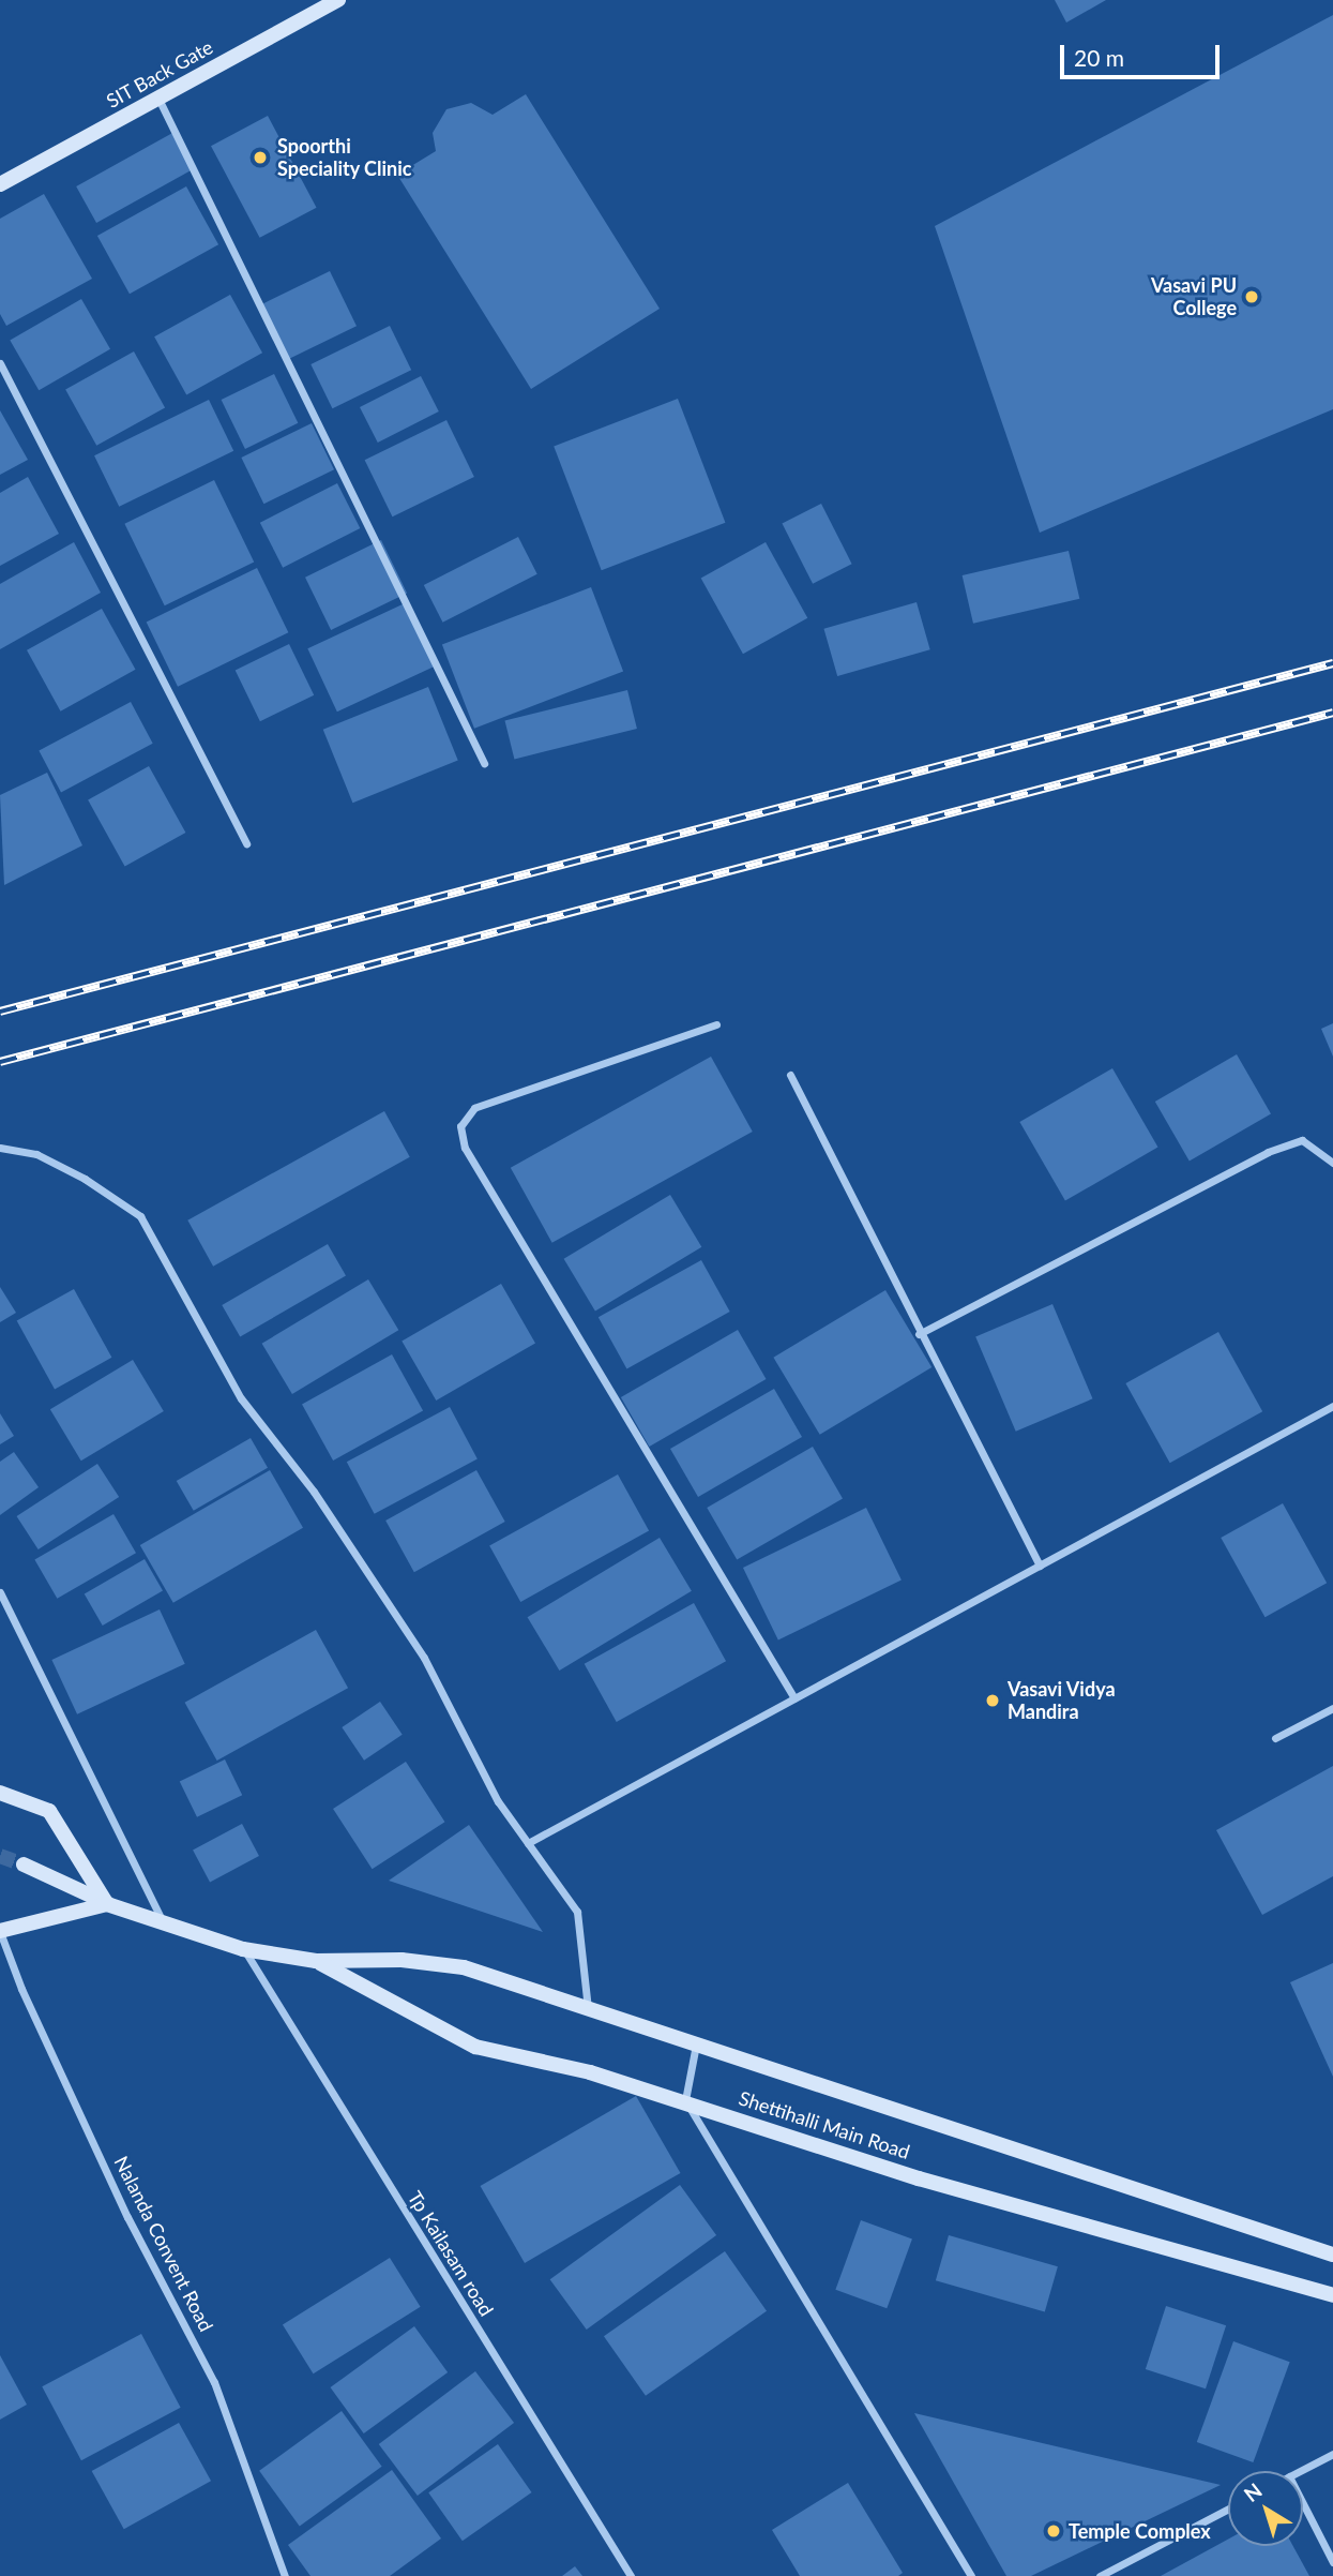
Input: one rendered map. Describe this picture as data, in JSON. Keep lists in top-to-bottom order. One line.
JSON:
{"streets":{"main road":["SIT Back Gate","Shettihalli Main Road"],"street":["Nalanda Convent Road","Tp Kailasam road"]},"crossings":[["Shettihalli Main Road","Tp Kailasam road"]],"places":["Spoorthi Speciality Clinic","Vasavi PU College","Vasavi Vidya Mandira","Temple Complex"],"scale_bar":"20 m","north":"top left"}
